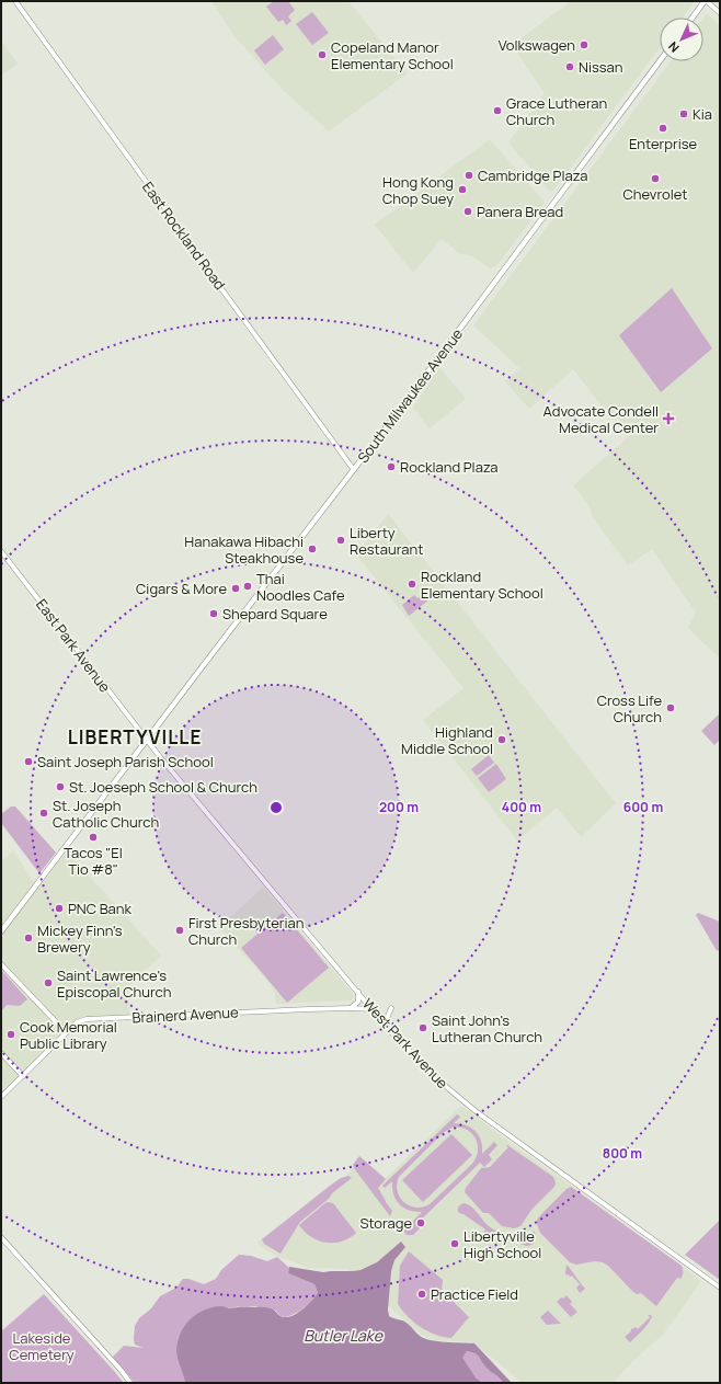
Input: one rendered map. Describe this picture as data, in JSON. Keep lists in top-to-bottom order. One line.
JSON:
{"streets":{"main road":["South Milwaukee Avenue"],"street":["East Rockland Road","East Park Avenue","Brainerd Avenue","West Park Avenue"]},"crossings":[["East Rockland Road","South Milwaukee Avenue"],["South Milwaukee Avenue","East Park Avenue"],["South Milwaukee Avenue","West Park Avenue"],["East Park Avenue","West Park Avenue"],["Brainerd Avenue","West Park Avenue"]],"districts":["LIBERTYVILLE"],"water":["Butler Lake"],"parks":["Lakeside Cemetery"],"places":{"other":["Volkswagen","Copeland Manor Elementary School","Nissan","Grace Lutheran Church","Kia","Enterprise","Cambridge Plaza","Chevrolet","Hong Kong Chop Suey","Panera Bread","Rockland Plaza","Liberty Restaurant","Hanakawa Hibachi Steakhouse","Rockland Elementary School","Thai Noodles Cafe","Cigars & More","Shepard Square","Cross Life Church","Highland Middle School","Saint Joseph Parish School","St. Joeseph School & Church","St. Joseph Catholic Church","Tacos \"El Tio #8\"","PNC Bank","First Presbyterian Church","Mickey Finn's Brewery","Saint Lawrence's Episcopal Church","Saint John's Lutheran Church","Cook Memorial Public Library","Storage","Libertyville High School","Practice Field"],"health":["Advocate Condell Medical Center"]},"north":"bottom left","rings":["200 m","400 m","600 m","800 m"]}
